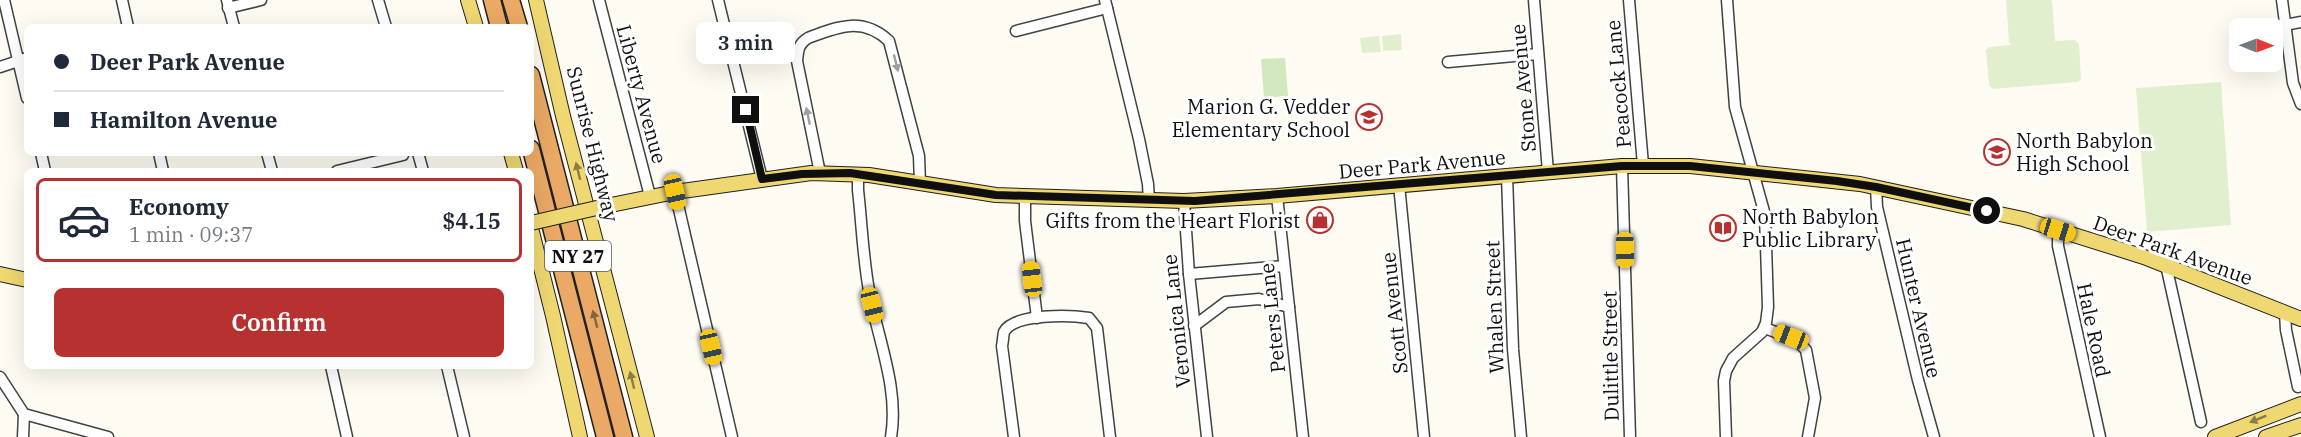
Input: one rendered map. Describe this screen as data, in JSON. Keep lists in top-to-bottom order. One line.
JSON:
{"streets":{"highway":["NY 27"],"main road":["Sunrise Highway","Deer Park Avenue"],"street":["Peacock Lane","Stone Avenue","Liberty Avenue","Whalen Street","Hunter Avenue","Scott Avenue","Peters Lane","Veronica Lane","Hale Road","Dulittle Street"]},"crossings":[["Peacock Lane","Deer Park Avenue"],["Stone Avenue","Deer Park Avenue"],["Liberty Avenue","Deer Park Avenue"],["Deer Park Avenue","Whalen Street"],["Deer Park Avenue","Hunter Avenue"],["Deer Park Avenue","Scott Avenue"],["Deer Park Avenue","Peters Lane"],["Deer Park Avenue","Veronica Lane"],["Deer Park Avenue","Hale Road"],["Deer Park Avenue","Dulittle Street"]],"places":{"school or university":["Marion G. Vedder Elementary School","North Babylon High School"],"shop":["Gifts from the Heart Florist"],"library":["North Babylon Public Library"]},"north":"right","page":{"bubble":"3 min","banner":["Deer Park Avenue","Hamilton Avenue"],"list":[{"name":"Economy","note":"1 min · 09:37","value":"$4.15"}],"buttons":"Confirm"}}
